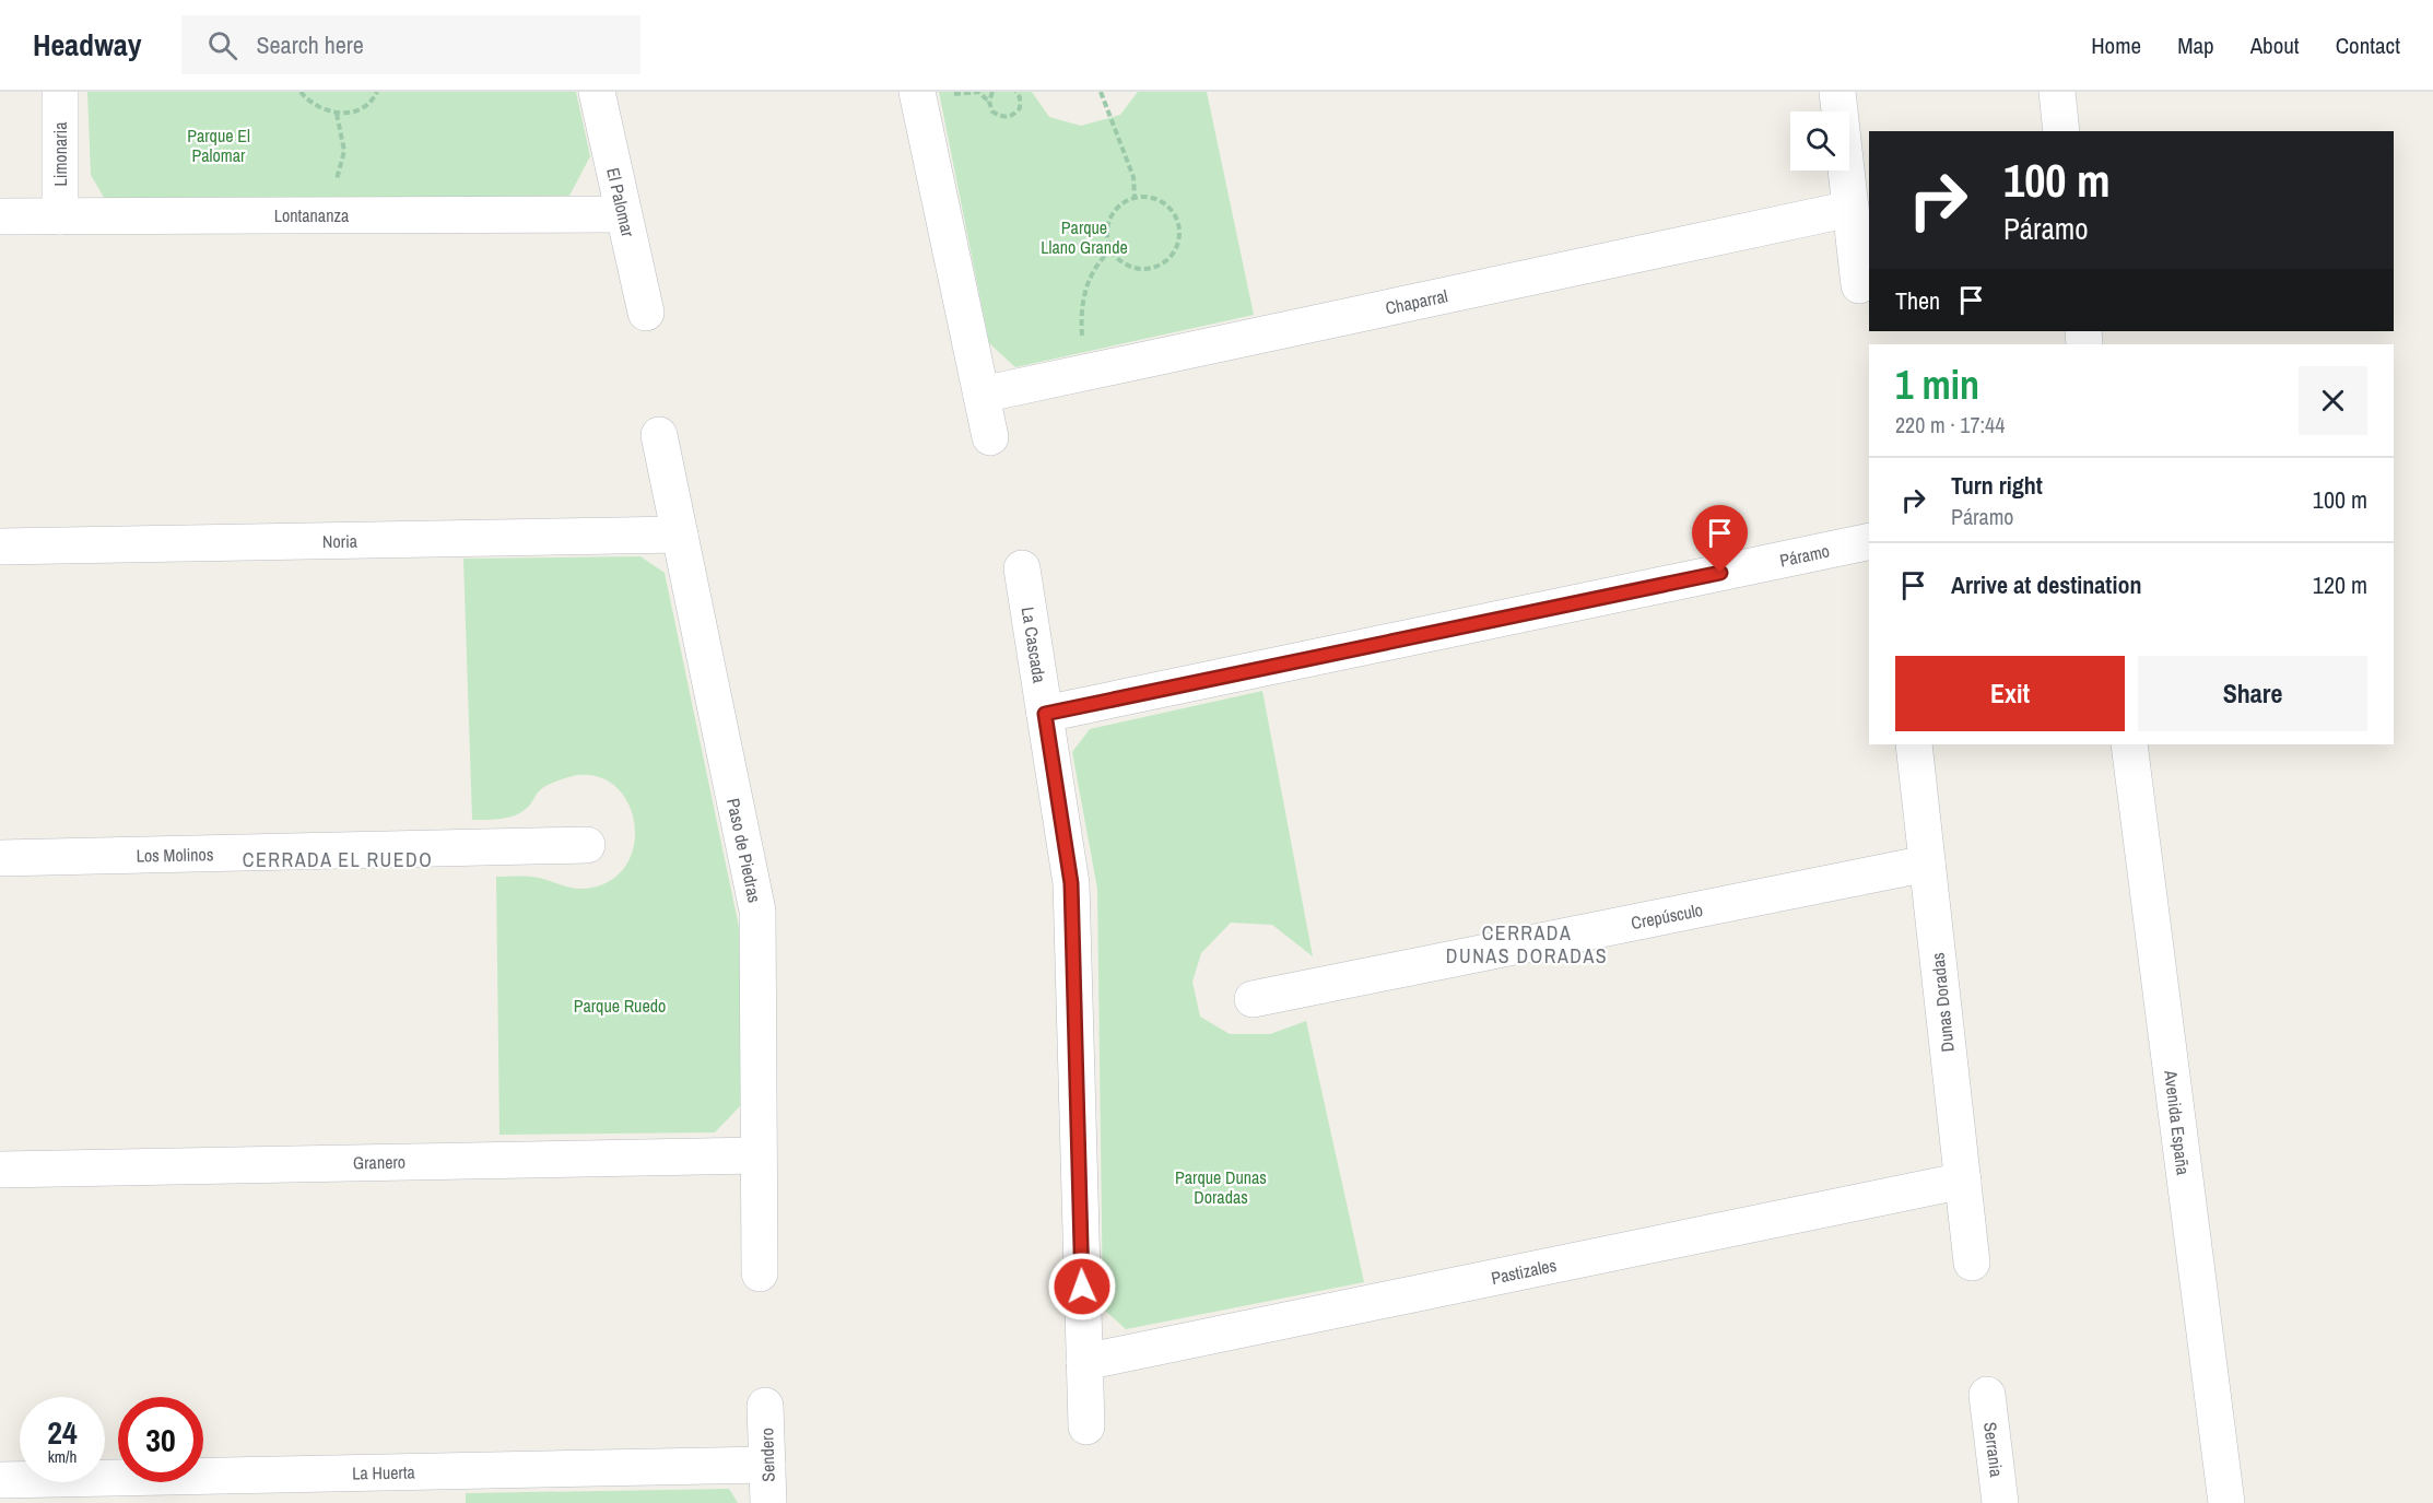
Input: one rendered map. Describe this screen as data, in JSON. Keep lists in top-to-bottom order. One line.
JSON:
{"streets":{"street":["Limonaria","El Palomar","Lontananza","Chaparral","Noria","Páramo","La Cascada","Paso de Piedras","Los Molinos","Crepúsculo","Dunas Doradas","Avenida España","Granero","Pastizales","Serrania","Sendero","La Huerta"]},"crossings":[["Limonaria","Lontananza"],["El Palomar","Lontananza"],["Noria","Paso de Piedras"],["Páramo","La Cascada"],["La Cascada","Pastizales"],["Paso de Piedras","Granero"],["Crepúsculo","Dunas Doradas"],["Dunas Doradas","Pastizales"],["Sendero","La Huerta"]],"districts":["CERRADA EL RUEDO","CERRADA DUNAS DORADAS"],"parks":["Parque El Palomar","Parque Llano Grande","Parque Ruedo","Parque Dunas Doradas"],"page":{"header":"Headway","search":"Search here","nav":["Home","Map","About","Contact"],"turn":["100 m","Páramo"],"then":"Then","heading":["1 min","220 m · 17:44"],"list":[{"name":"Turn right","note":"Páramo","value":"100 m"},{"name":"Arrive at destination","value":"120 m"}],"buttons":["Exit","Share"],"speed":"24 km/h","limit":"30"}}
